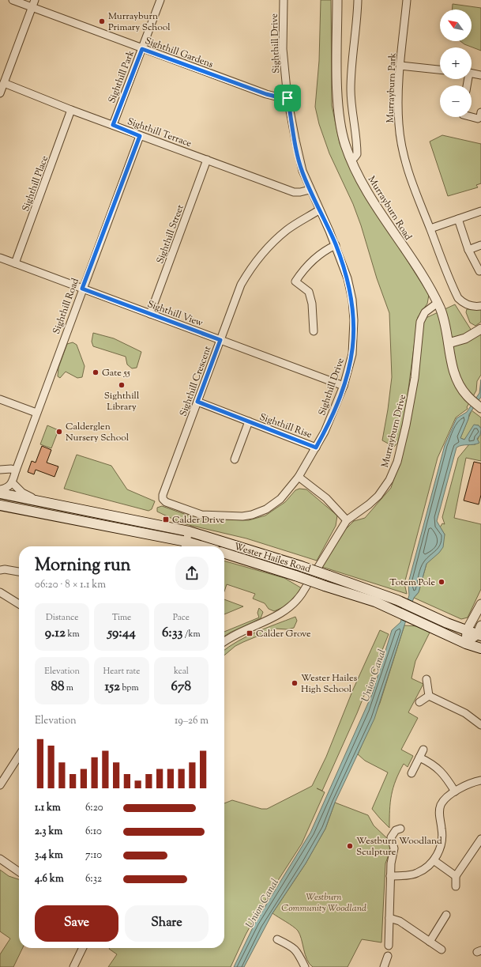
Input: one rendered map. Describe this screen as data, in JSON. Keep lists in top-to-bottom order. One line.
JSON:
{"streets":{"main road":["Wester Hailes Road"],"street":["Sighthill Drive","Sighthill Gardens","Sighthill Park","Murrayburn Park","Sighthill Terrace","Sighthill Place","Murrayburn Road","Sighthill Street","Sighthill Road","Sighthill View","Sighthill Crescent","Sighthill Rise","Murrayburn Drive"]},"crossings":[["Sighthill Drive","Sighthill Gardens"],["Sighthill Drive","Sighthill Terrace"],["Sighthill Drive","Sighthill View"],["Sighthill Drive","Sighthill Crescent"],["Sighthill Drive","Sighthill Rise"],["Sighthill Gardens","Sighthill Park"],["Sighthill Park","Sighthill Terrace"],["Sighthill Terrace","Sighthill Place"],["Sighthill Terrace","Sighthill Street"],["Sighthill Terrace","Sighthill Road"],["Sighthill Place","Sighthill View"],["Murrayburn Road","Murrayburn Drive"],["Sighthill Street","Sighthill View"],["Sighthill Road","Sighthill View"],["Sighthill View","Sighthill Crescent"],["Sighthill Crescent","Sighthill Rise"]],"water":["Union Canal"],"parks":["Westburn Community Woodland"],"places":{"other":["Murrayburn Primary School","Gate 55","Sighthill Library","Calderglen Nursery School","Totem Pole","Wester Hailes High School","Westburn Woodland Sculpture"],"transit":["Calder Drive","Calder Grove"]},"north":"top left","page":{"map_buttons":["+","−"],"heading":["Morning run","06:20 · 8 × 1.1 km"],"stats":[["Distance","9.12 km"],["Time","59:44"],["Pace","6:33 /km"],["Elevation","88 m"],["Heart rate","152 bpm"],["kcal","678"]],"chart":["Elevation","19–26 m"],"list":[{"name":"1.1 km","note":"6:20"},{"name":"2.3 km","note":"6:10"},{"name":"3.4 km","note":"7:10"},{"name":"4.6 km","note":"6:32"}],"buttons":["Save","Share"]}}
